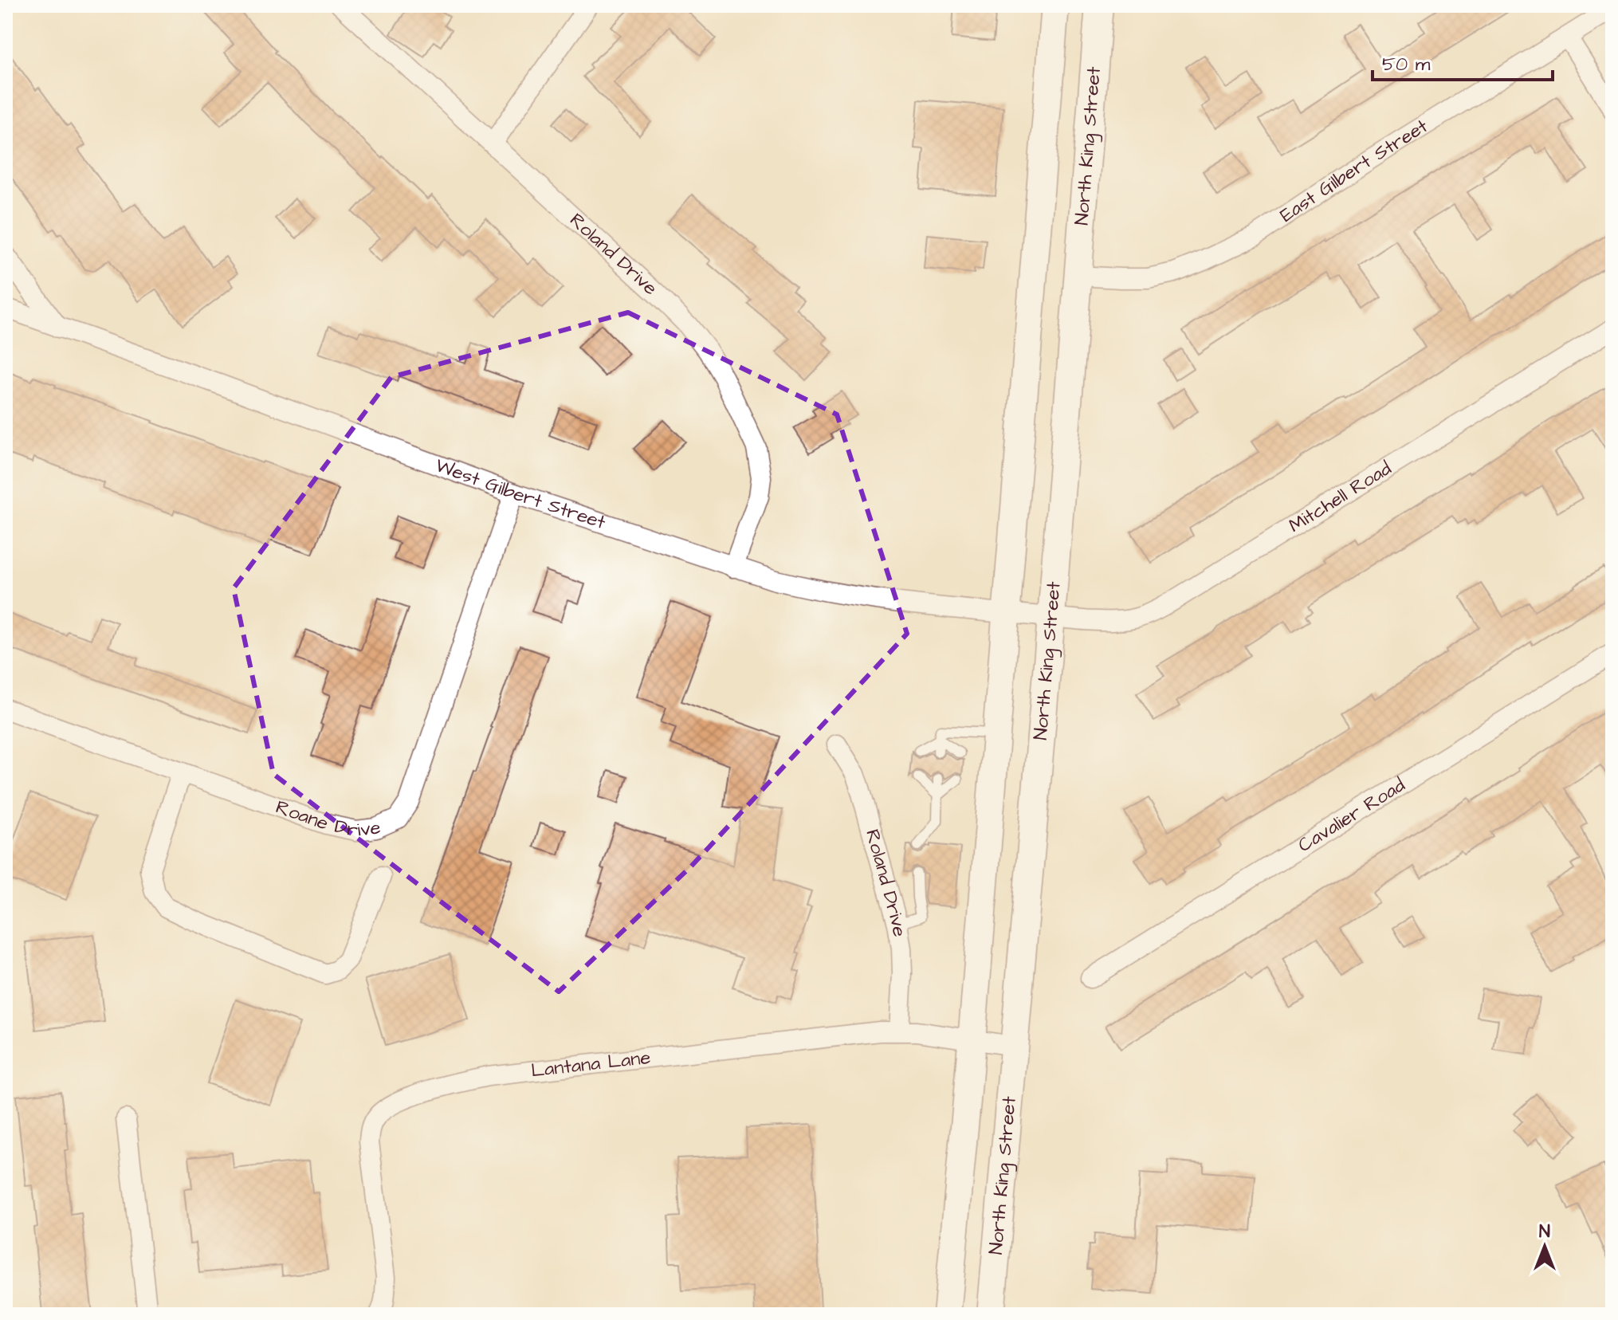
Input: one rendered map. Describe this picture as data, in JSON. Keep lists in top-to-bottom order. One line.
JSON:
{"streets":{"main road":["North King Street"],"street":["East Gilbert Street","Roland Drive","West Gilbert Street","Mitchell Road","Roane Drive","Cavalier Road","Lantana Lane"]},"crossings":[["North King Street","East Gilbert Street"],["North King Street","West Gilbert Street"],["North King Street","Mitchell Road"],["North King Street","Lantana Lane"],["Roland Drive","West Gilbert Street"],["Roland Drive","Lantana Lane"],["West Gilbert Street","Mitchell Road"],["West Gilbert Street","Roane Drive"]],"scale_bar":"50 m","north":"top"}
